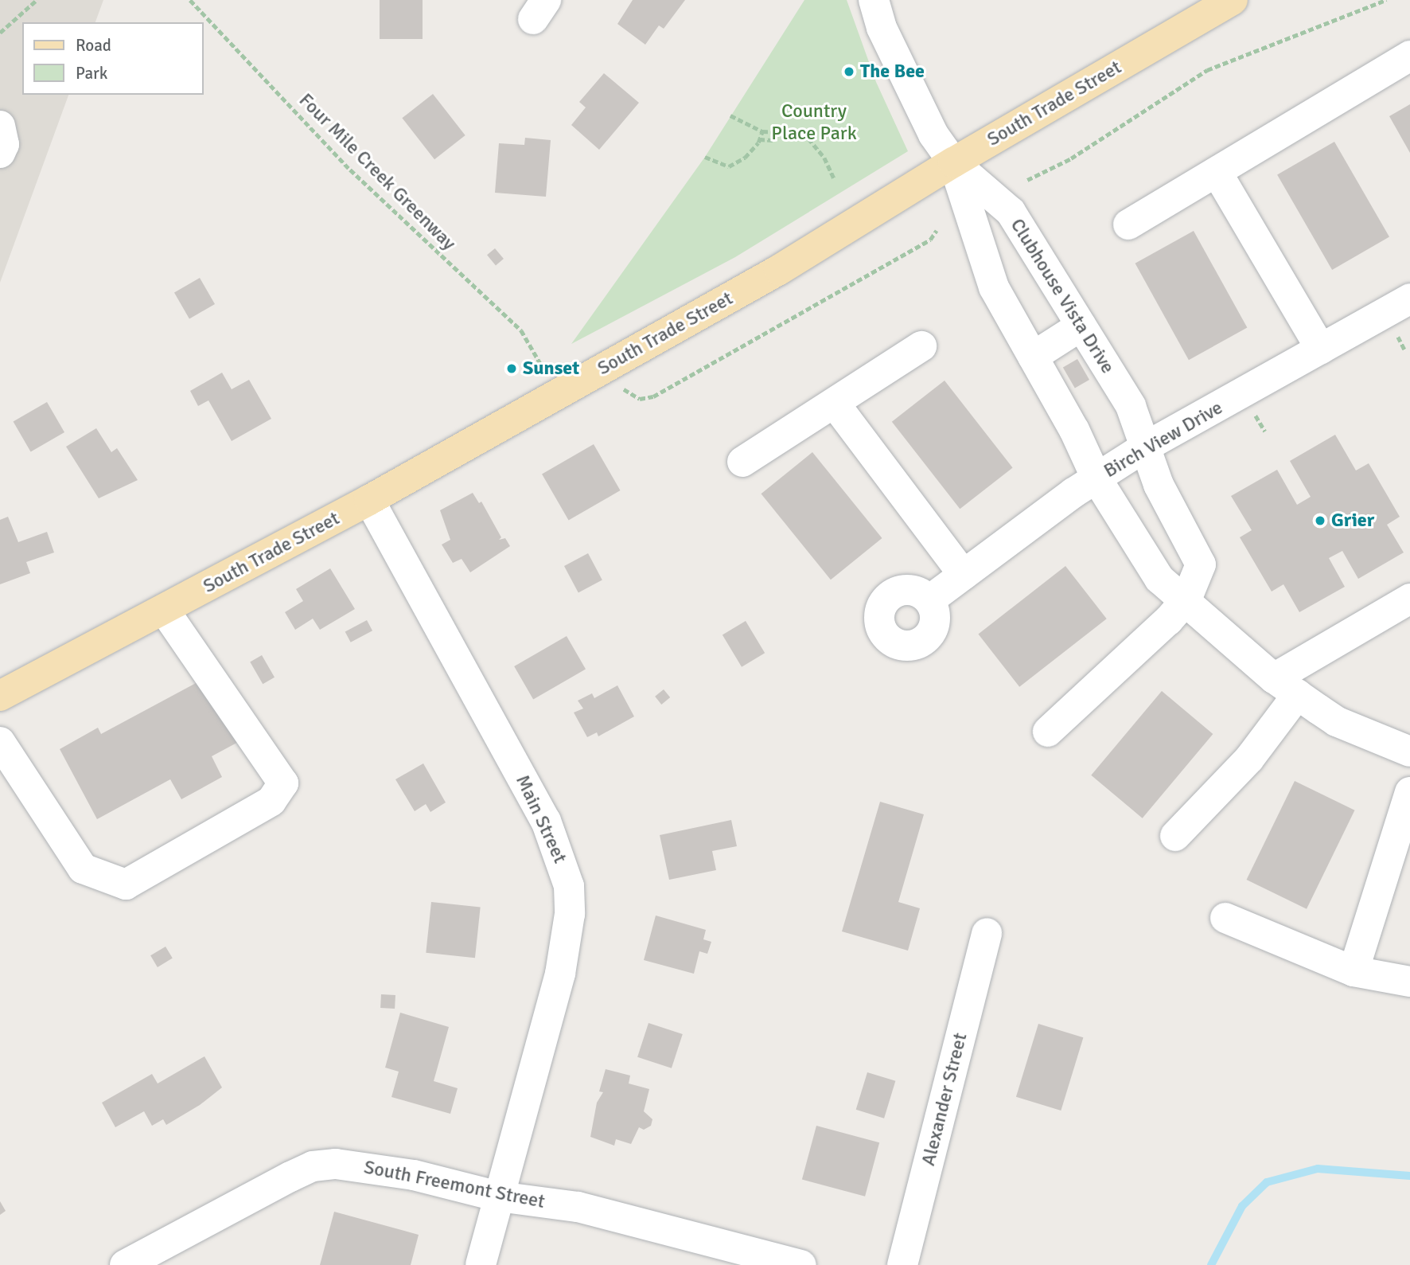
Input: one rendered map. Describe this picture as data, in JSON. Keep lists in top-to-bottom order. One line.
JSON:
{"streets":{"main road":["South Trade Street"],"street":["Clubhouse Vista Drive","Birch View Drive","Main Street","Alexander Street","South Freemont Street"],"path":["Four Mile Creek Greenway"]},"crossings":[["South Trade Street","Clubhouse Vista Drive"],["South Trade Street","Main Street"],["Clubhouse Vista Drive","Birch View Drive"],["Main Street","South Freemont Street"]],"parks":["Country Place Park"],"places":["The Bee","Sunset","Grier"],"legend":["Road","Park"]}
